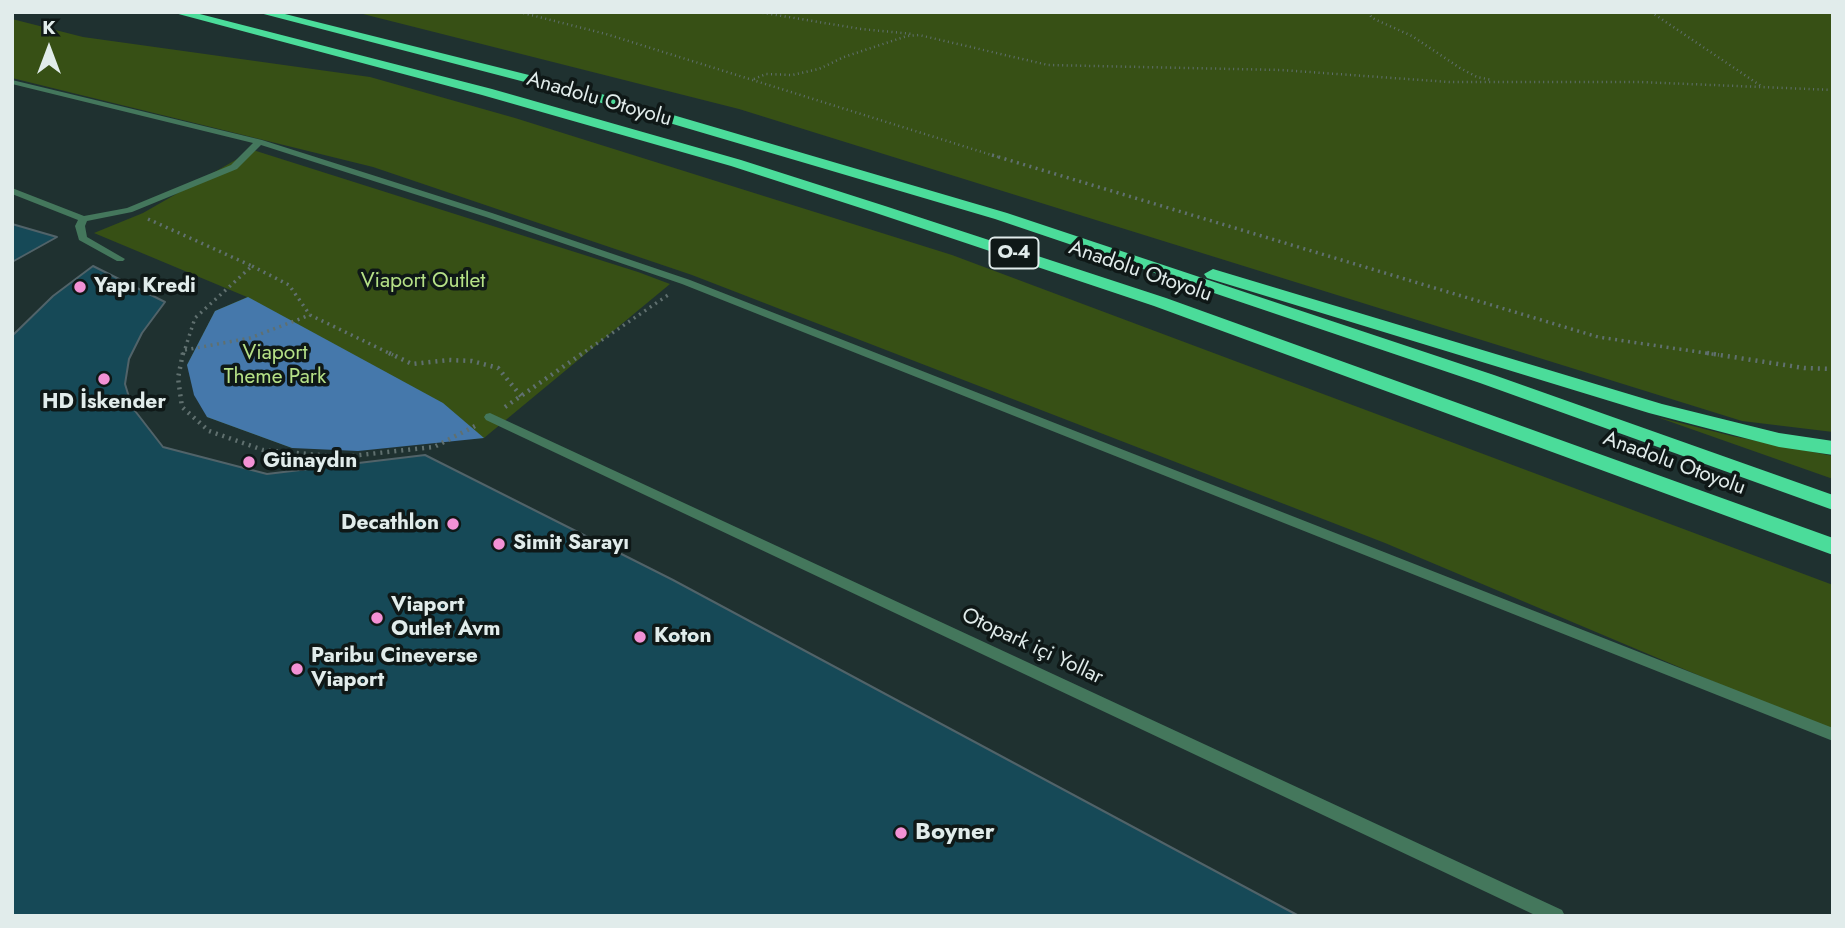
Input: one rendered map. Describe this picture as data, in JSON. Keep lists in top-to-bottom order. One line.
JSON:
{"streets":{"highway":["Anadolu Otoyolu","O-4"],"lane":["Otopark içi Yollar"]},"parks":["Viaport Outlet","Viaport Theme Park"],"places":["Yapı Kredi","HD İskender","Günaydın","Decathlon","Simit Sarayı","Viaport Outlet Avm","Koton","Paribu Cineverse Viaport","Boyner"],"north":"top"}
